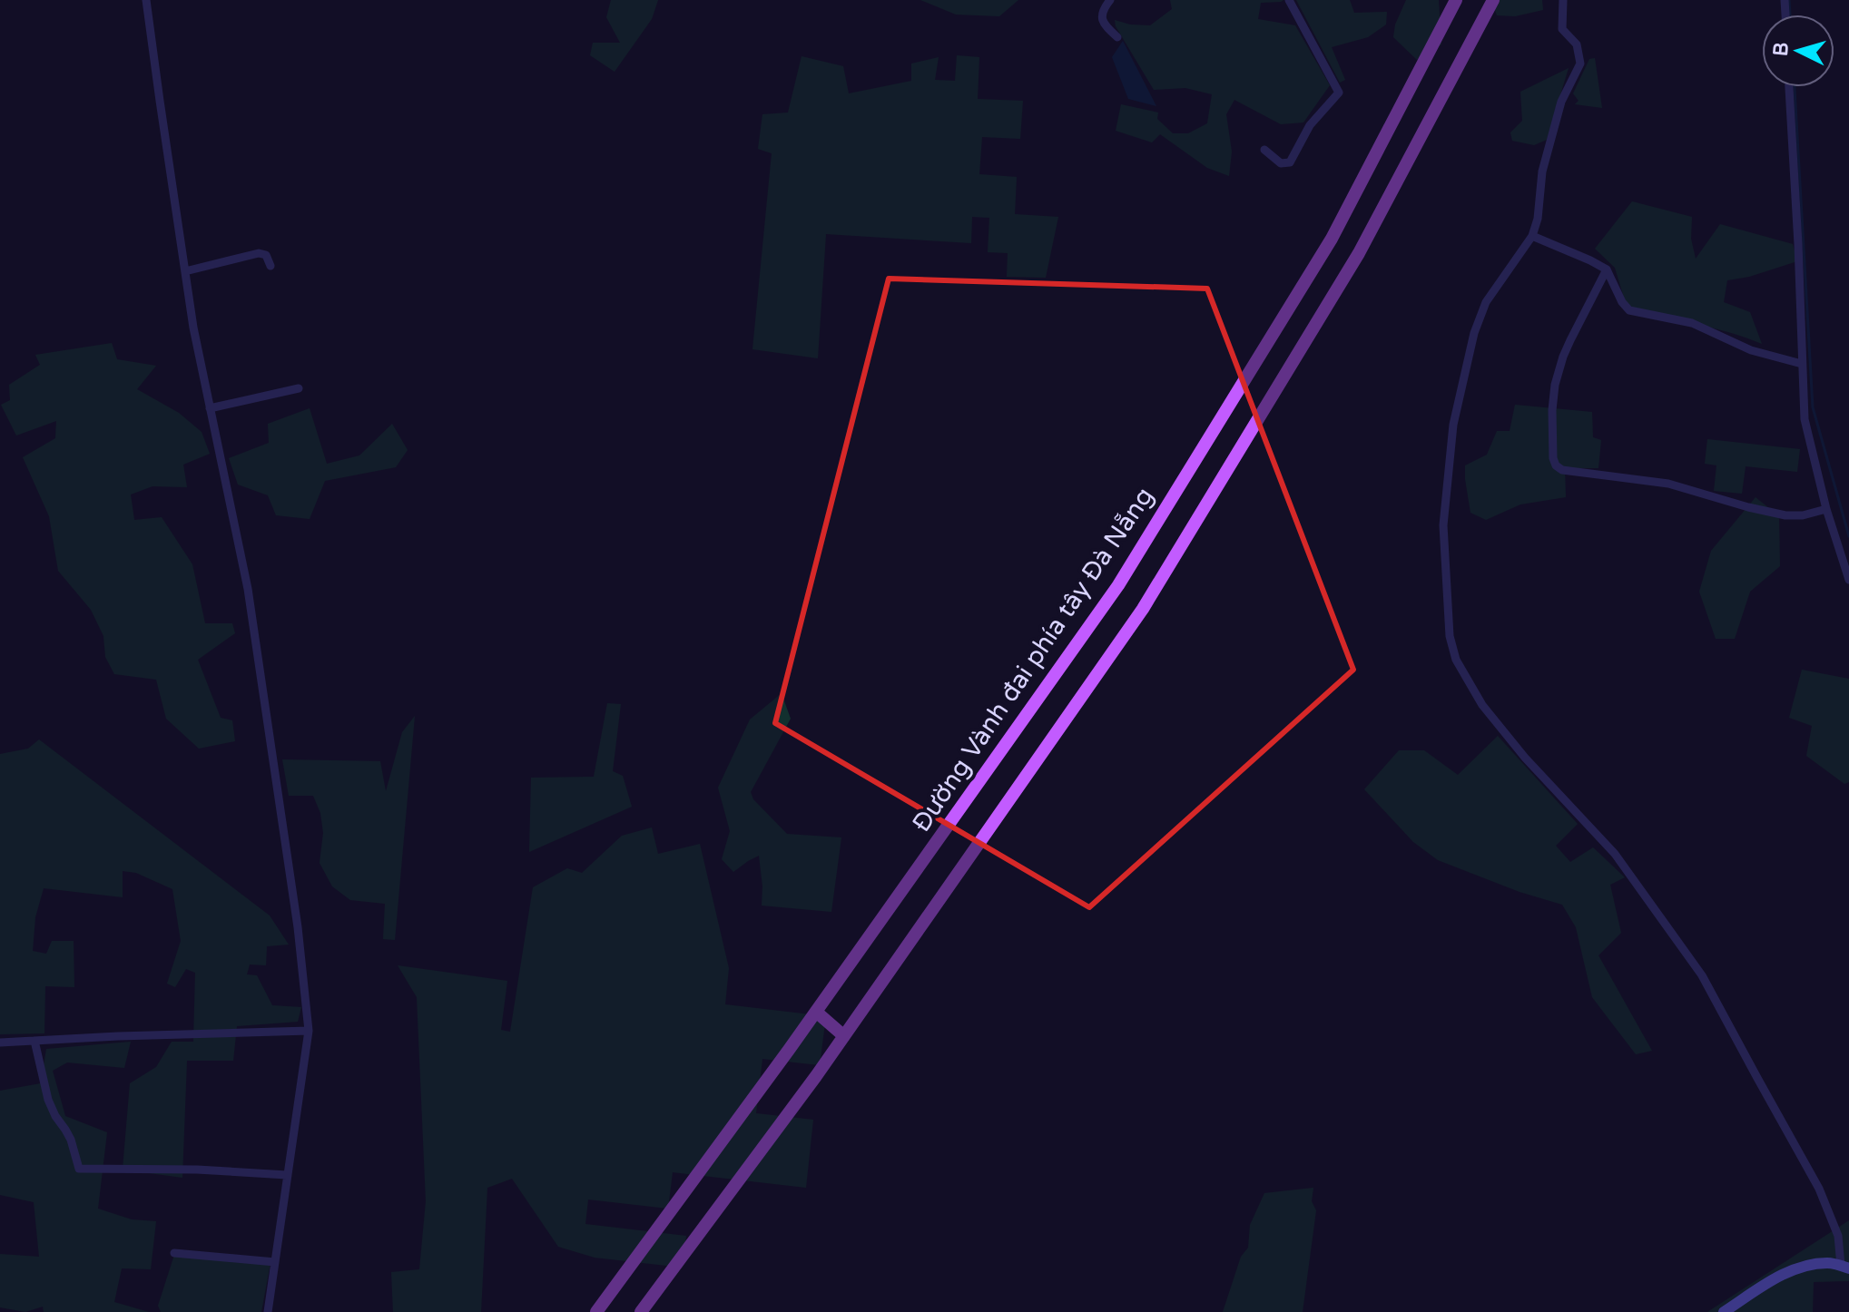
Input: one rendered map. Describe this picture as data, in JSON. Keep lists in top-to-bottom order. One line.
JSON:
{"streets":{"main road":["Đường Vành đai phía tây Đà Nẵng"]},"north":"left"}
